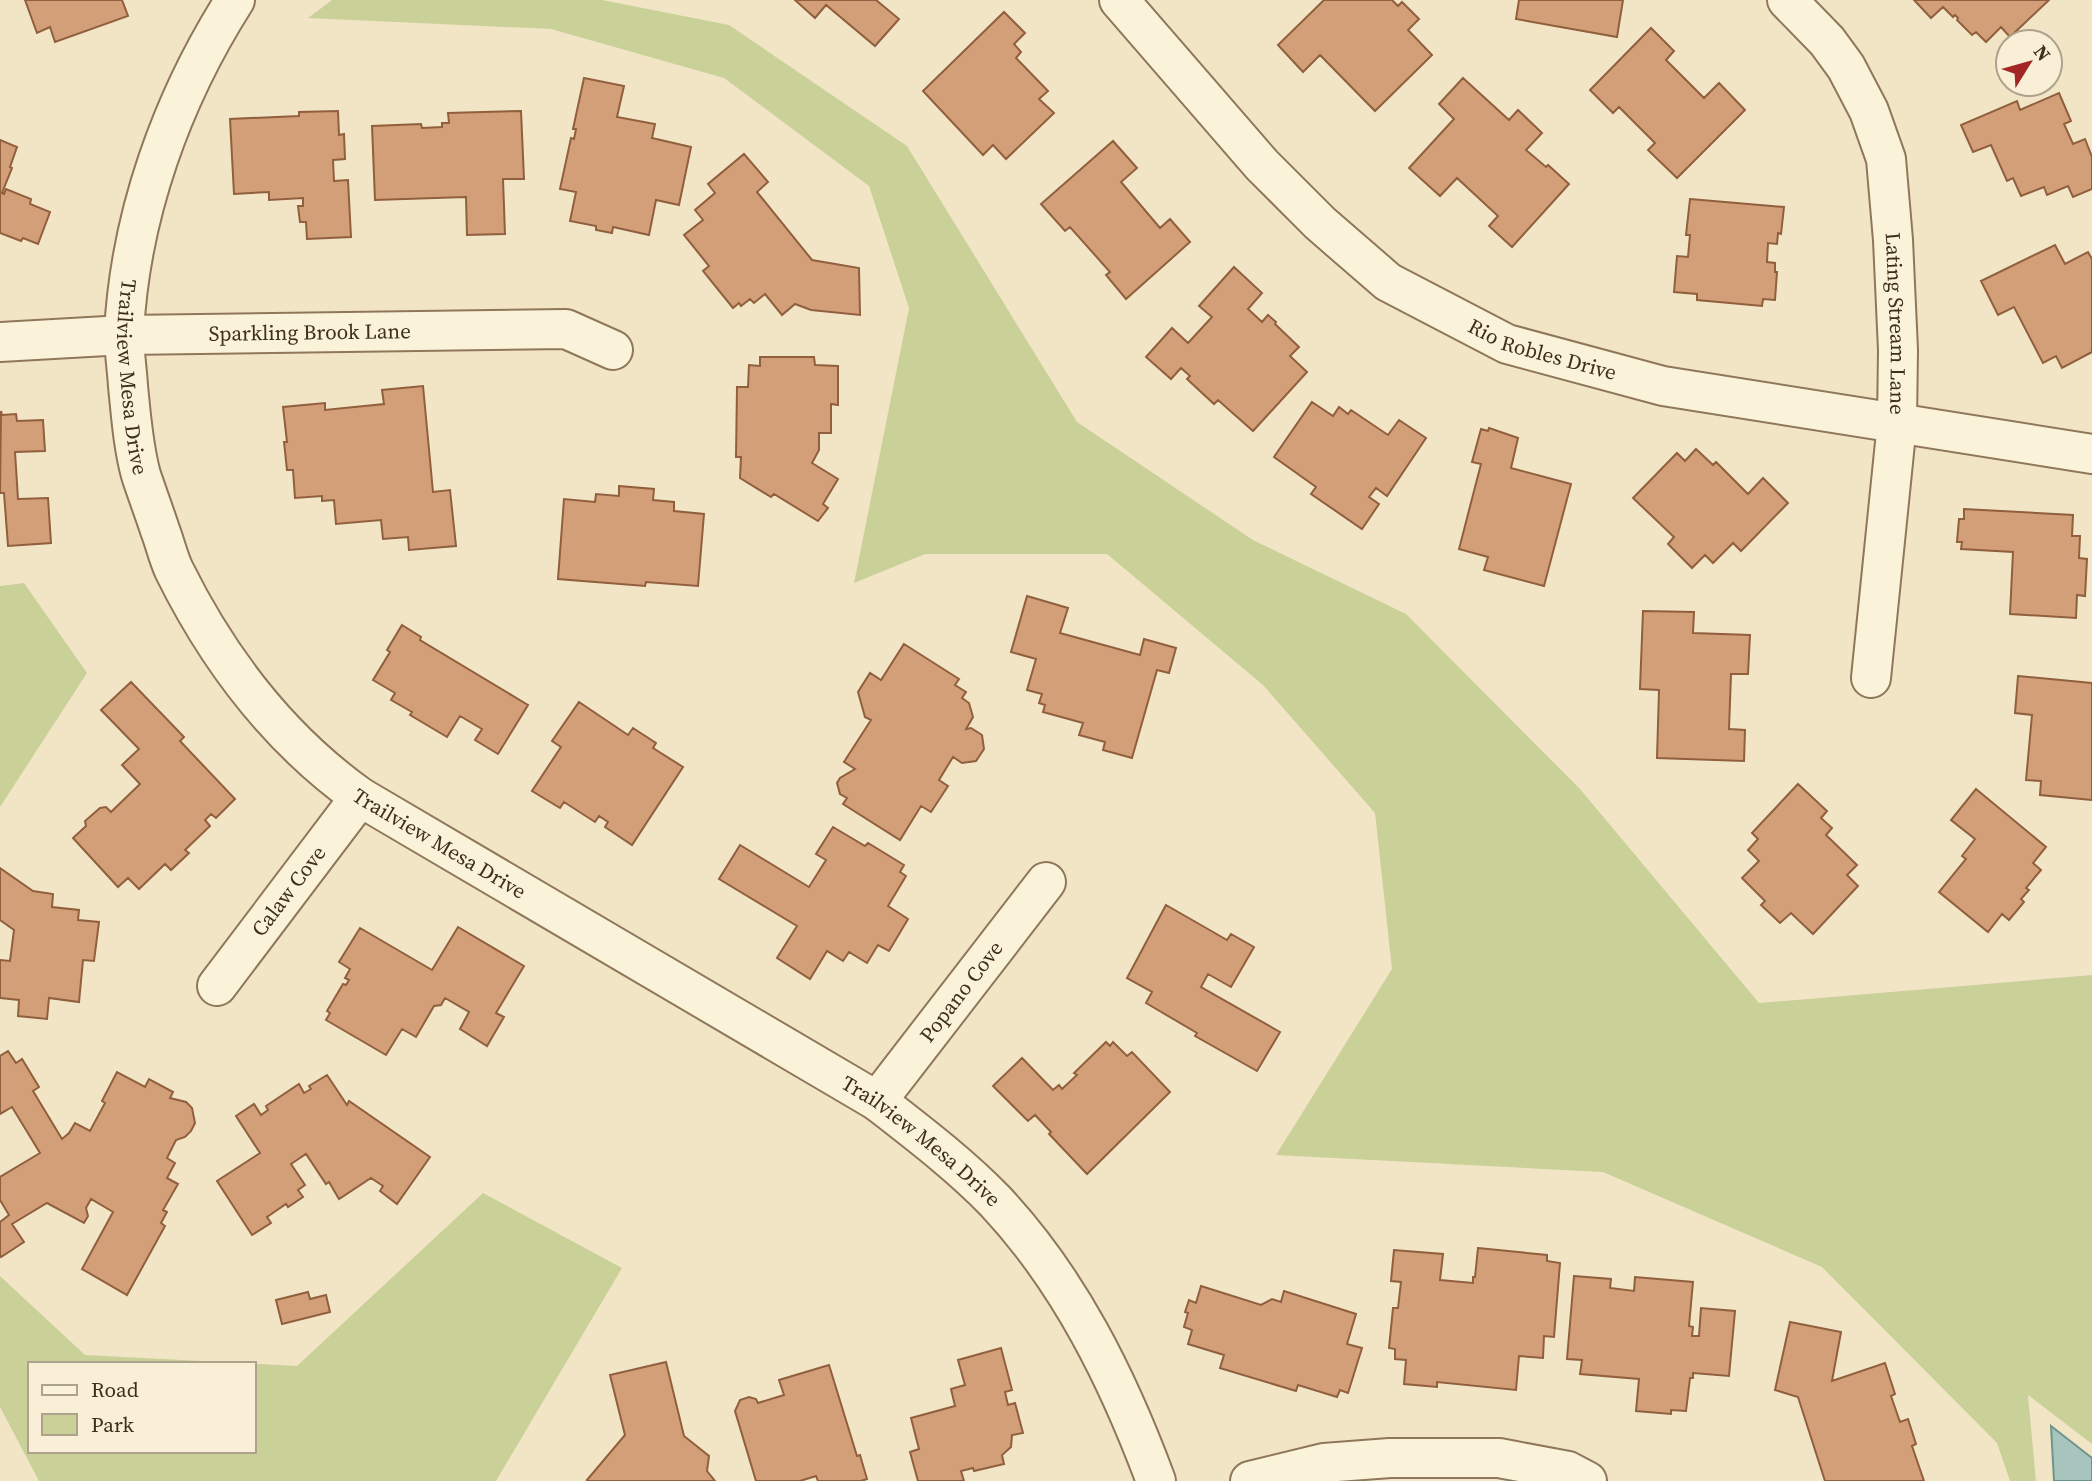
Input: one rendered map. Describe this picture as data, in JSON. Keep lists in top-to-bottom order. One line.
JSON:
{"streets":{"street":["Lating Stream Lane","Sparkling Brook Lane","Rio Robles Drive","Trailview Mesa Drive","Calaw Cove","Popano Cove"]},"crossings":[["Lating Stream Lane","Rio Robles Drive"],["Sparkling Brook Lane","Trailview Mesa Drive"],["Trailview Mesa Drive","Calaw Cove"],["Trailview Mesa Drive","Popano Cove"]],"legend":["Road","Park"],"north":"top right"}
